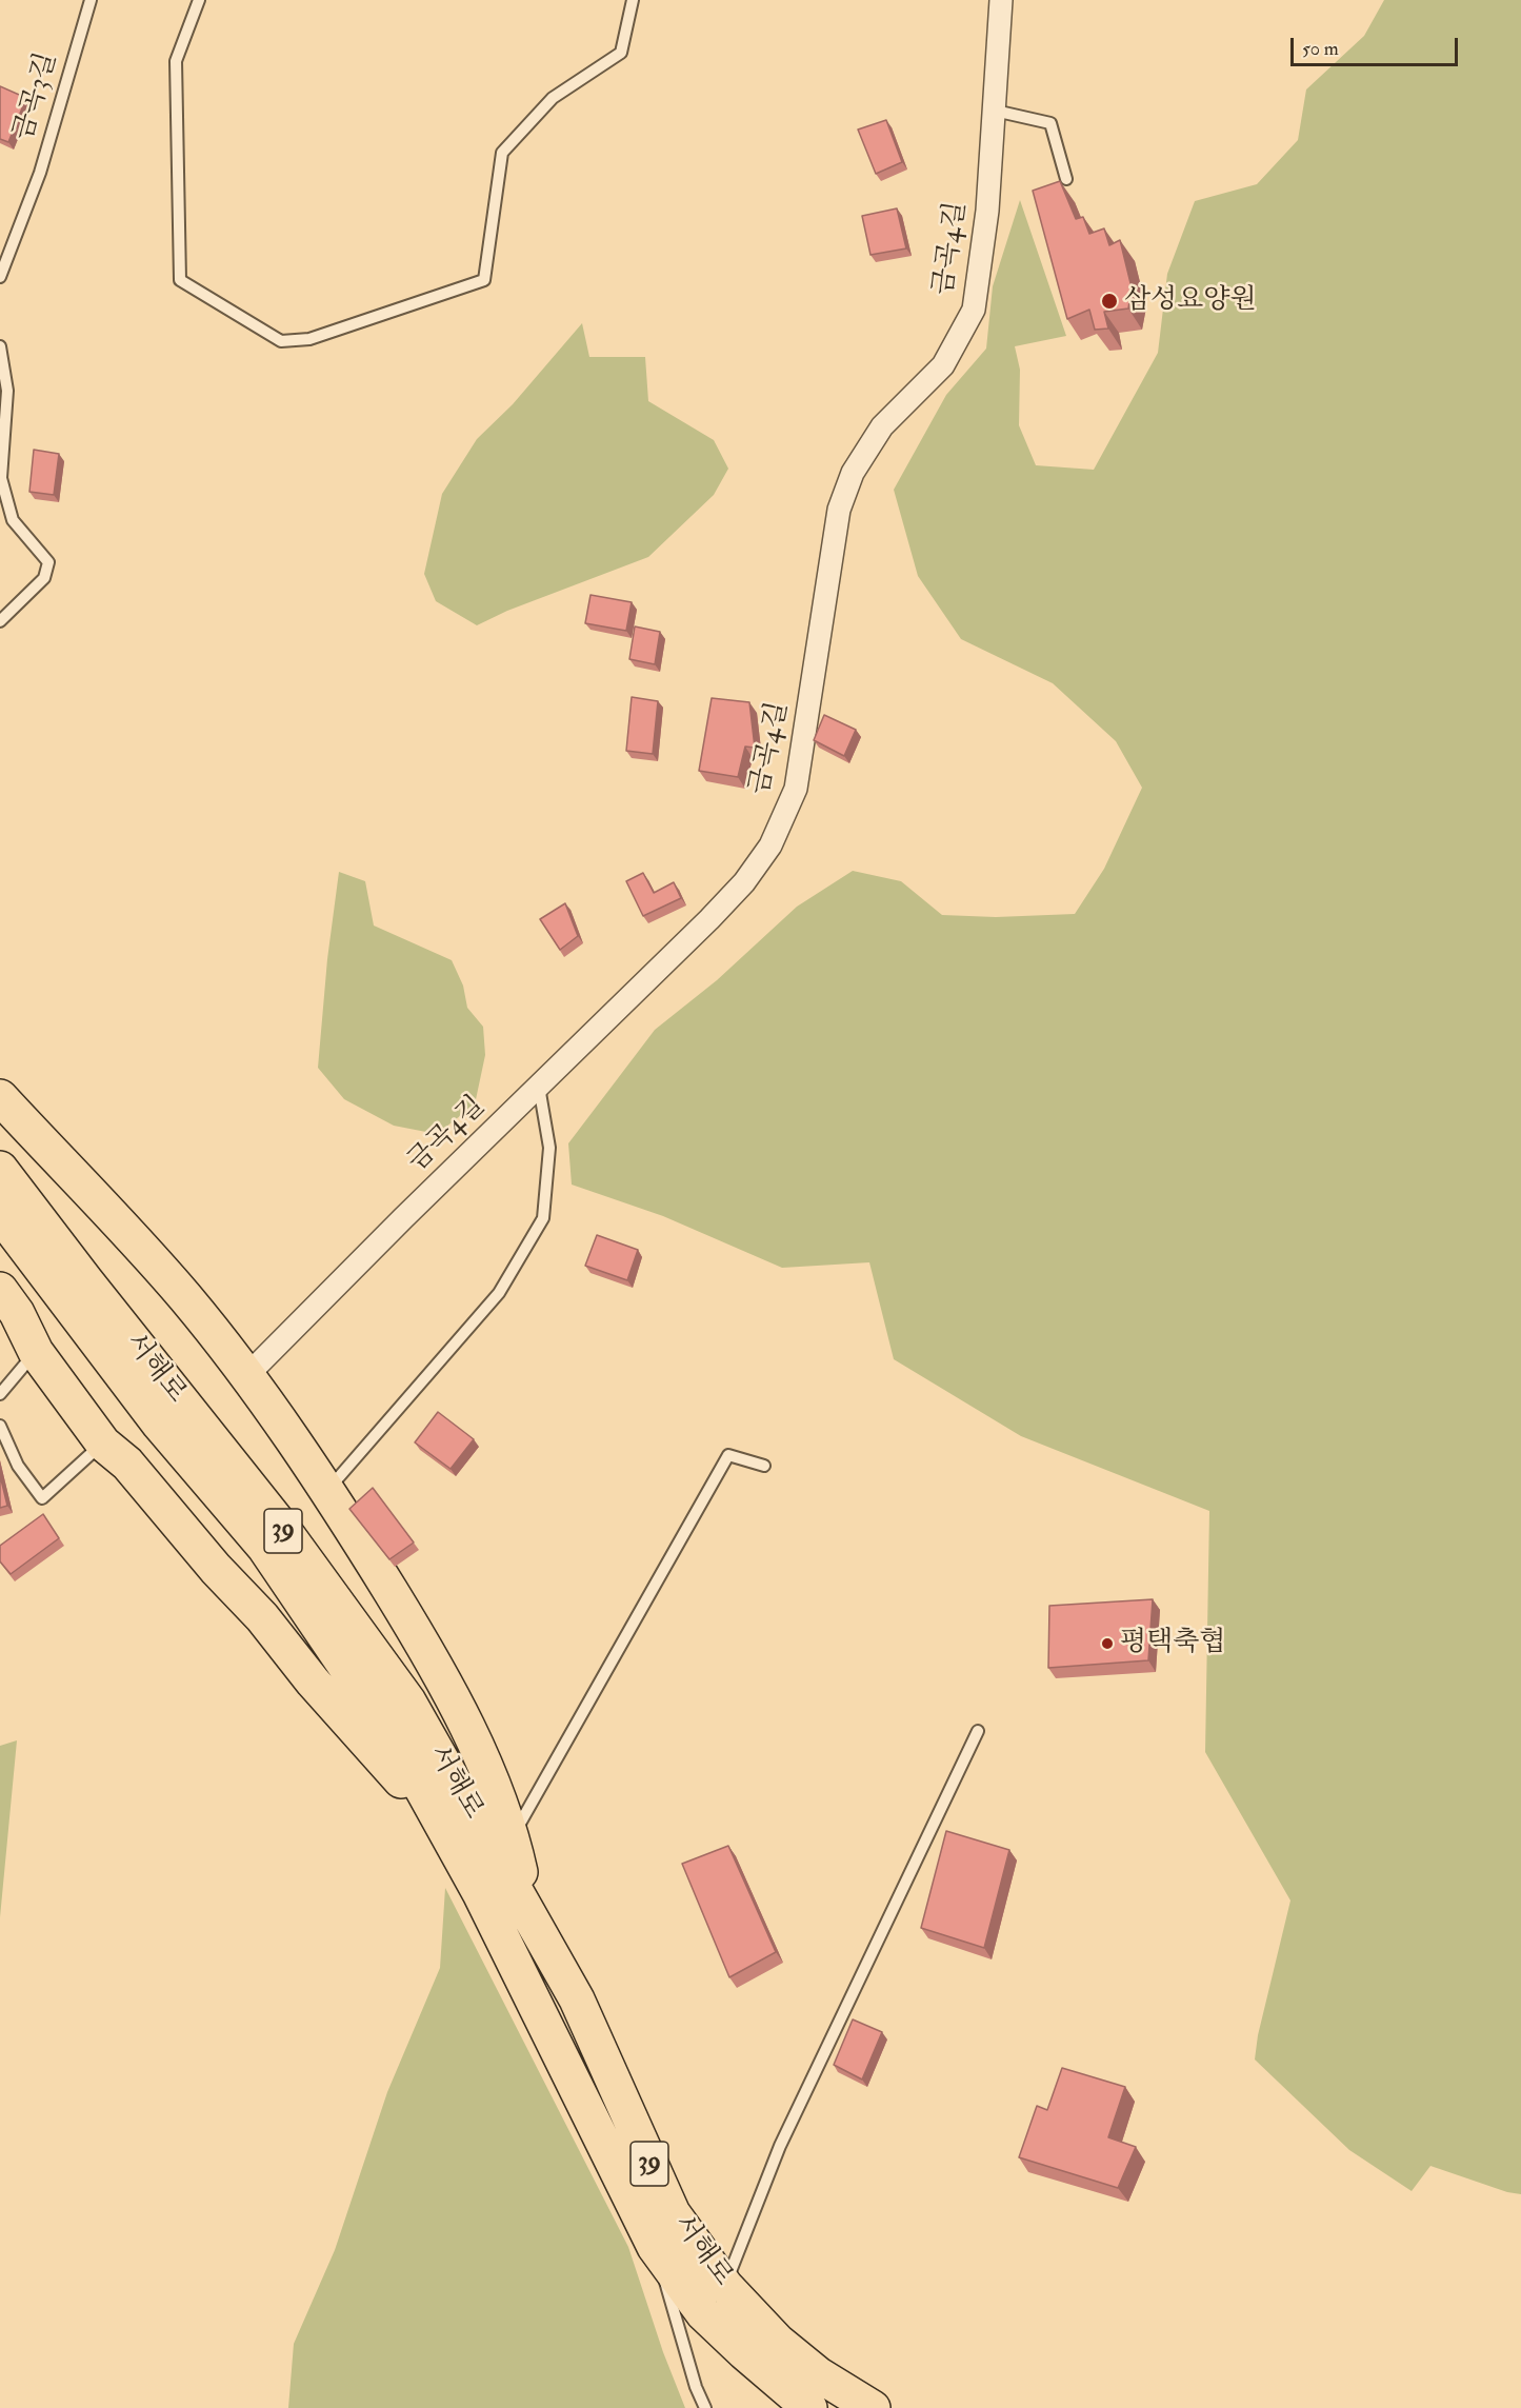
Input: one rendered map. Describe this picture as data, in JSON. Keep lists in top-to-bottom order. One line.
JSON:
{"streets":{"main road":["서해로","39"],"street":["금곡4길"],"lane":["금곡3길"]},"places":["삼성요양원","평택축협"],"scale_bar":"50 m"}
